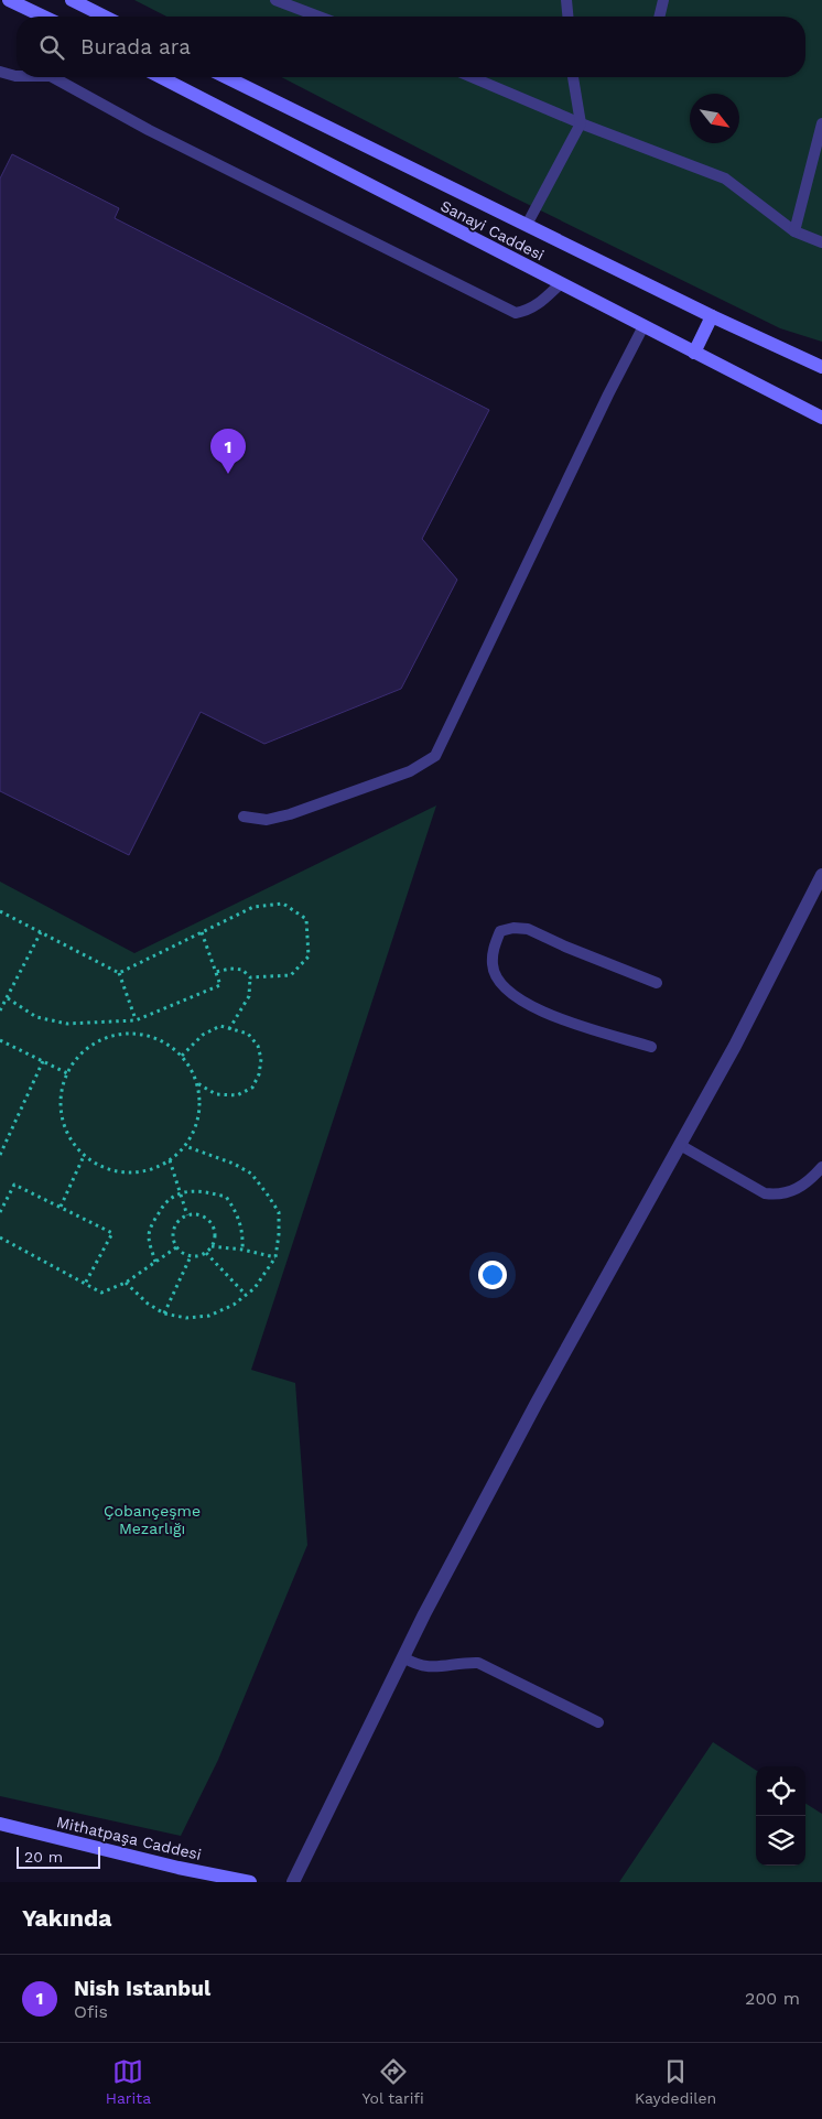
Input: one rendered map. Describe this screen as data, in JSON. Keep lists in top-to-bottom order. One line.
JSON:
{"streets":{"main road":["Sanayi Caddesi","Mithatpaşa Caddesi"]},"parks":["Çobançeşme Mezarlığı"],"scale_bar":"20 m","north":"bottom right","page":{"search":"Burada ara","pins":"1","scale":"20 m","heading":"Yakında","list":[{"mark":"1","name":"Nish Istanbul","note":"Ofis","value":"200 m"}],"nav":["Harita","Yol tarifi","Kaydedilen"]}}
